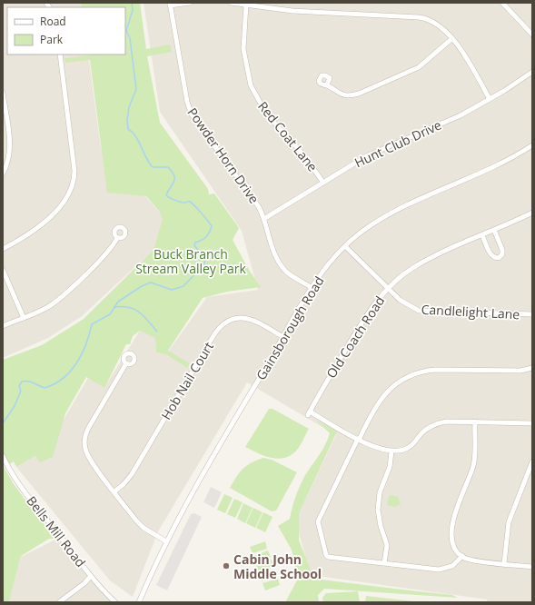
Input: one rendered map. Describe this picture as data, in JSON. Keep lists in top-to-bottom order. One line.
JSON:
{"streets":{"street":["Red Coat Lane","Hunt Club Drive","Powder Horn Drive","Candlelight Lane","Gainsborough Road","Old Coach Road","Hob Nail Court","Bells Mill Road"]},"crossings":[["Red Coat Lane","Hunt Club Drive"],["Hunt Club Drive","Powder Horn Drive"],["Powder Horn Drive","Gainsborough Road"],["Candlelight Lane","Gainsborough Road"],["Candlelight Lane","Old Coach Road"],["Gainsborough Road","Hob Nail Court"]],"parks":["Buck Branch Stream Valley Park"],"places":["Cabin John Middle School"],"legend":["Road","Park"]}
